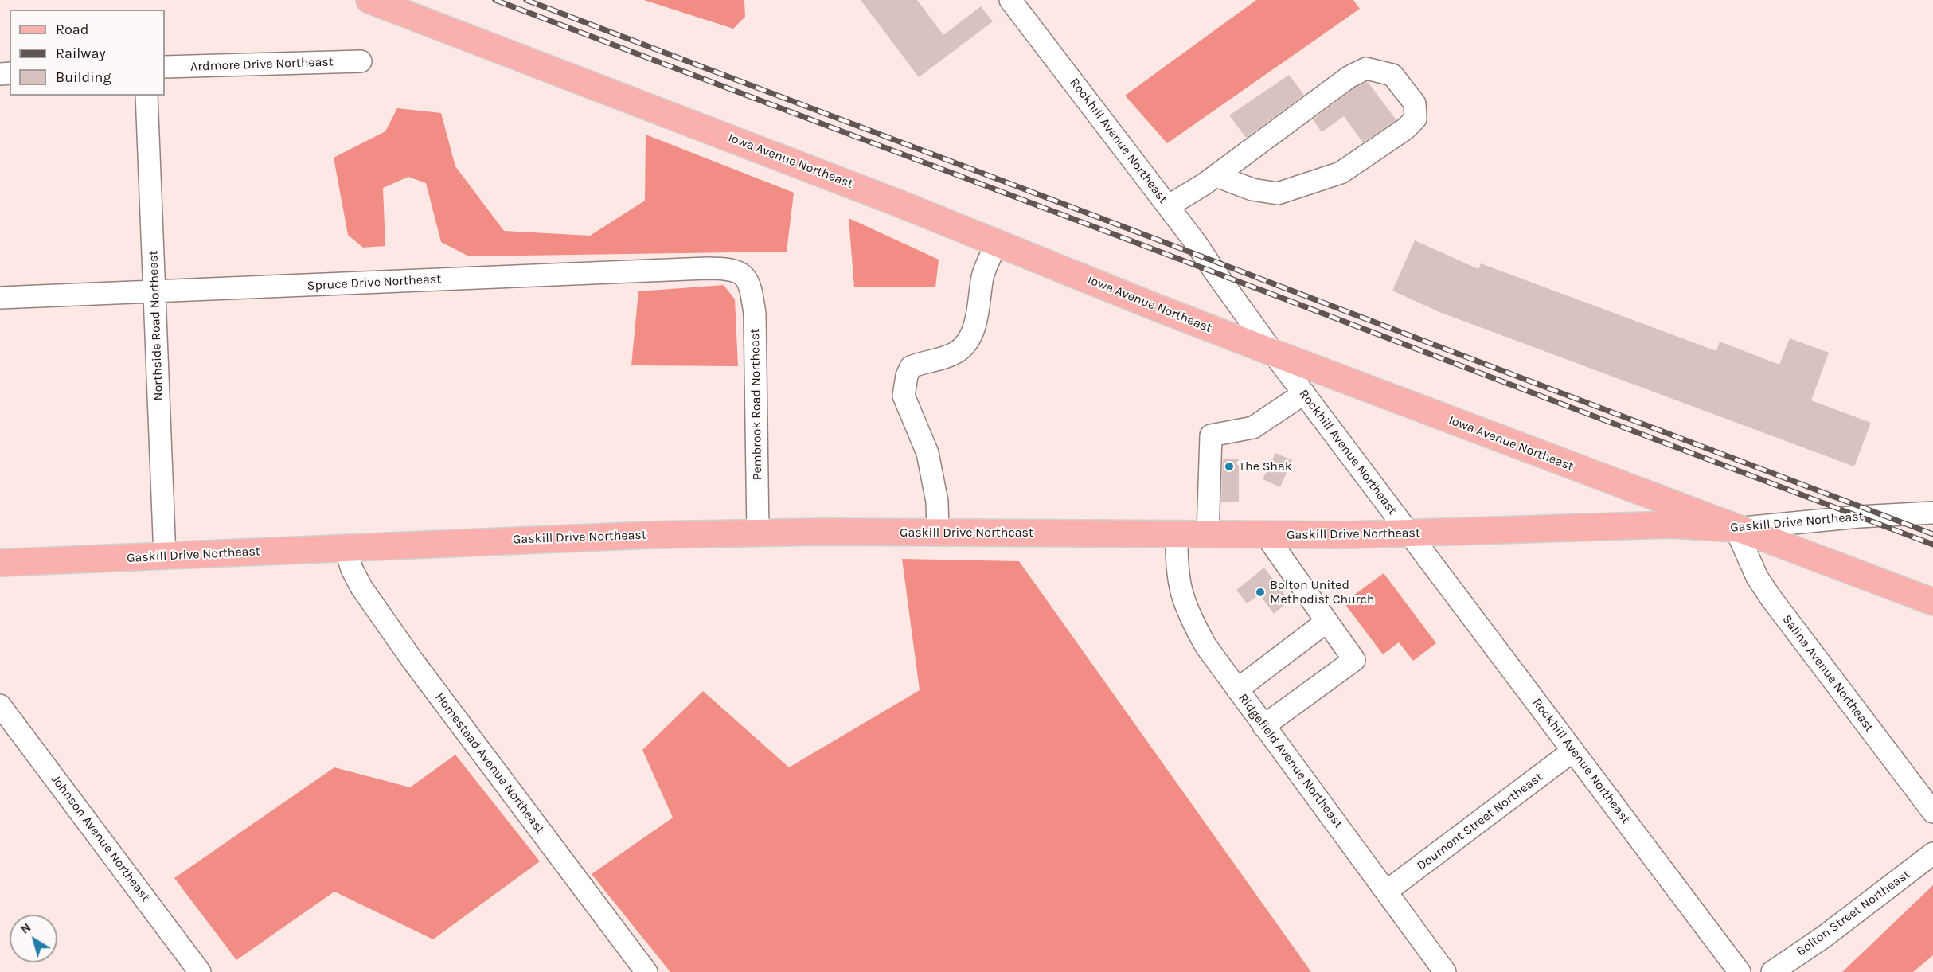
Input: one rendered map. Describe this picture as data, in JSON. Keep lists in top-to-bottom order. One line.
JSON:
{"streets":{"main road":["Iowa Avenue Northeast","Gaskill Drive Northeast"],"street":["Ardmore Drive Northeast","Rockhill Avenue Northeast","Spruce Drive Northeast","Northside Road Northeast","Pembrook Road Northeast","Salina Avenue Northeast","Ridgefield Avenue Northeast","Homestead Avenue Northeast","Doumont Street Northeast","Johnson Avenue Northeast","Bolton Street Northeast"]},"crossings":[["Rockhill Avenue Northeast","Iowa Avenue Northeast"],["Rockhill Avenue Northeast","Gaskill Drive Northeast"],["Rockhill Avenue Northeast","Doumont Street Northeast"],["Iowa Avenue Northeast","Gaskill Drive Northeast"],["Iowa Avenue Northeast","Salina Avenue Northeast"],["Spruce Drive Northeast","Northside Road Northeast"],["Spruce Drive Northeast","Pembrook Road Northeast"],["Northside Road Northeast","Gaskill Drive Northeast"],["Pembrook Road Northeast","Gaskill Drive Northeast"],["Gaskill Drive Northeast","Salina Avenue Northeast"],["Gaskill Drive Northeast","Ridgefield Avenue Northeast"],["Gaskill Drive Northeast","Homestead Avenue Northeast"],["Ridgefield Avenue Northeast","Doumont Street Northeast"]],"places":["The Shak","Bolton United Methodist Church"],"legend":["Road","Railway","Building"],"north":"top left"}
